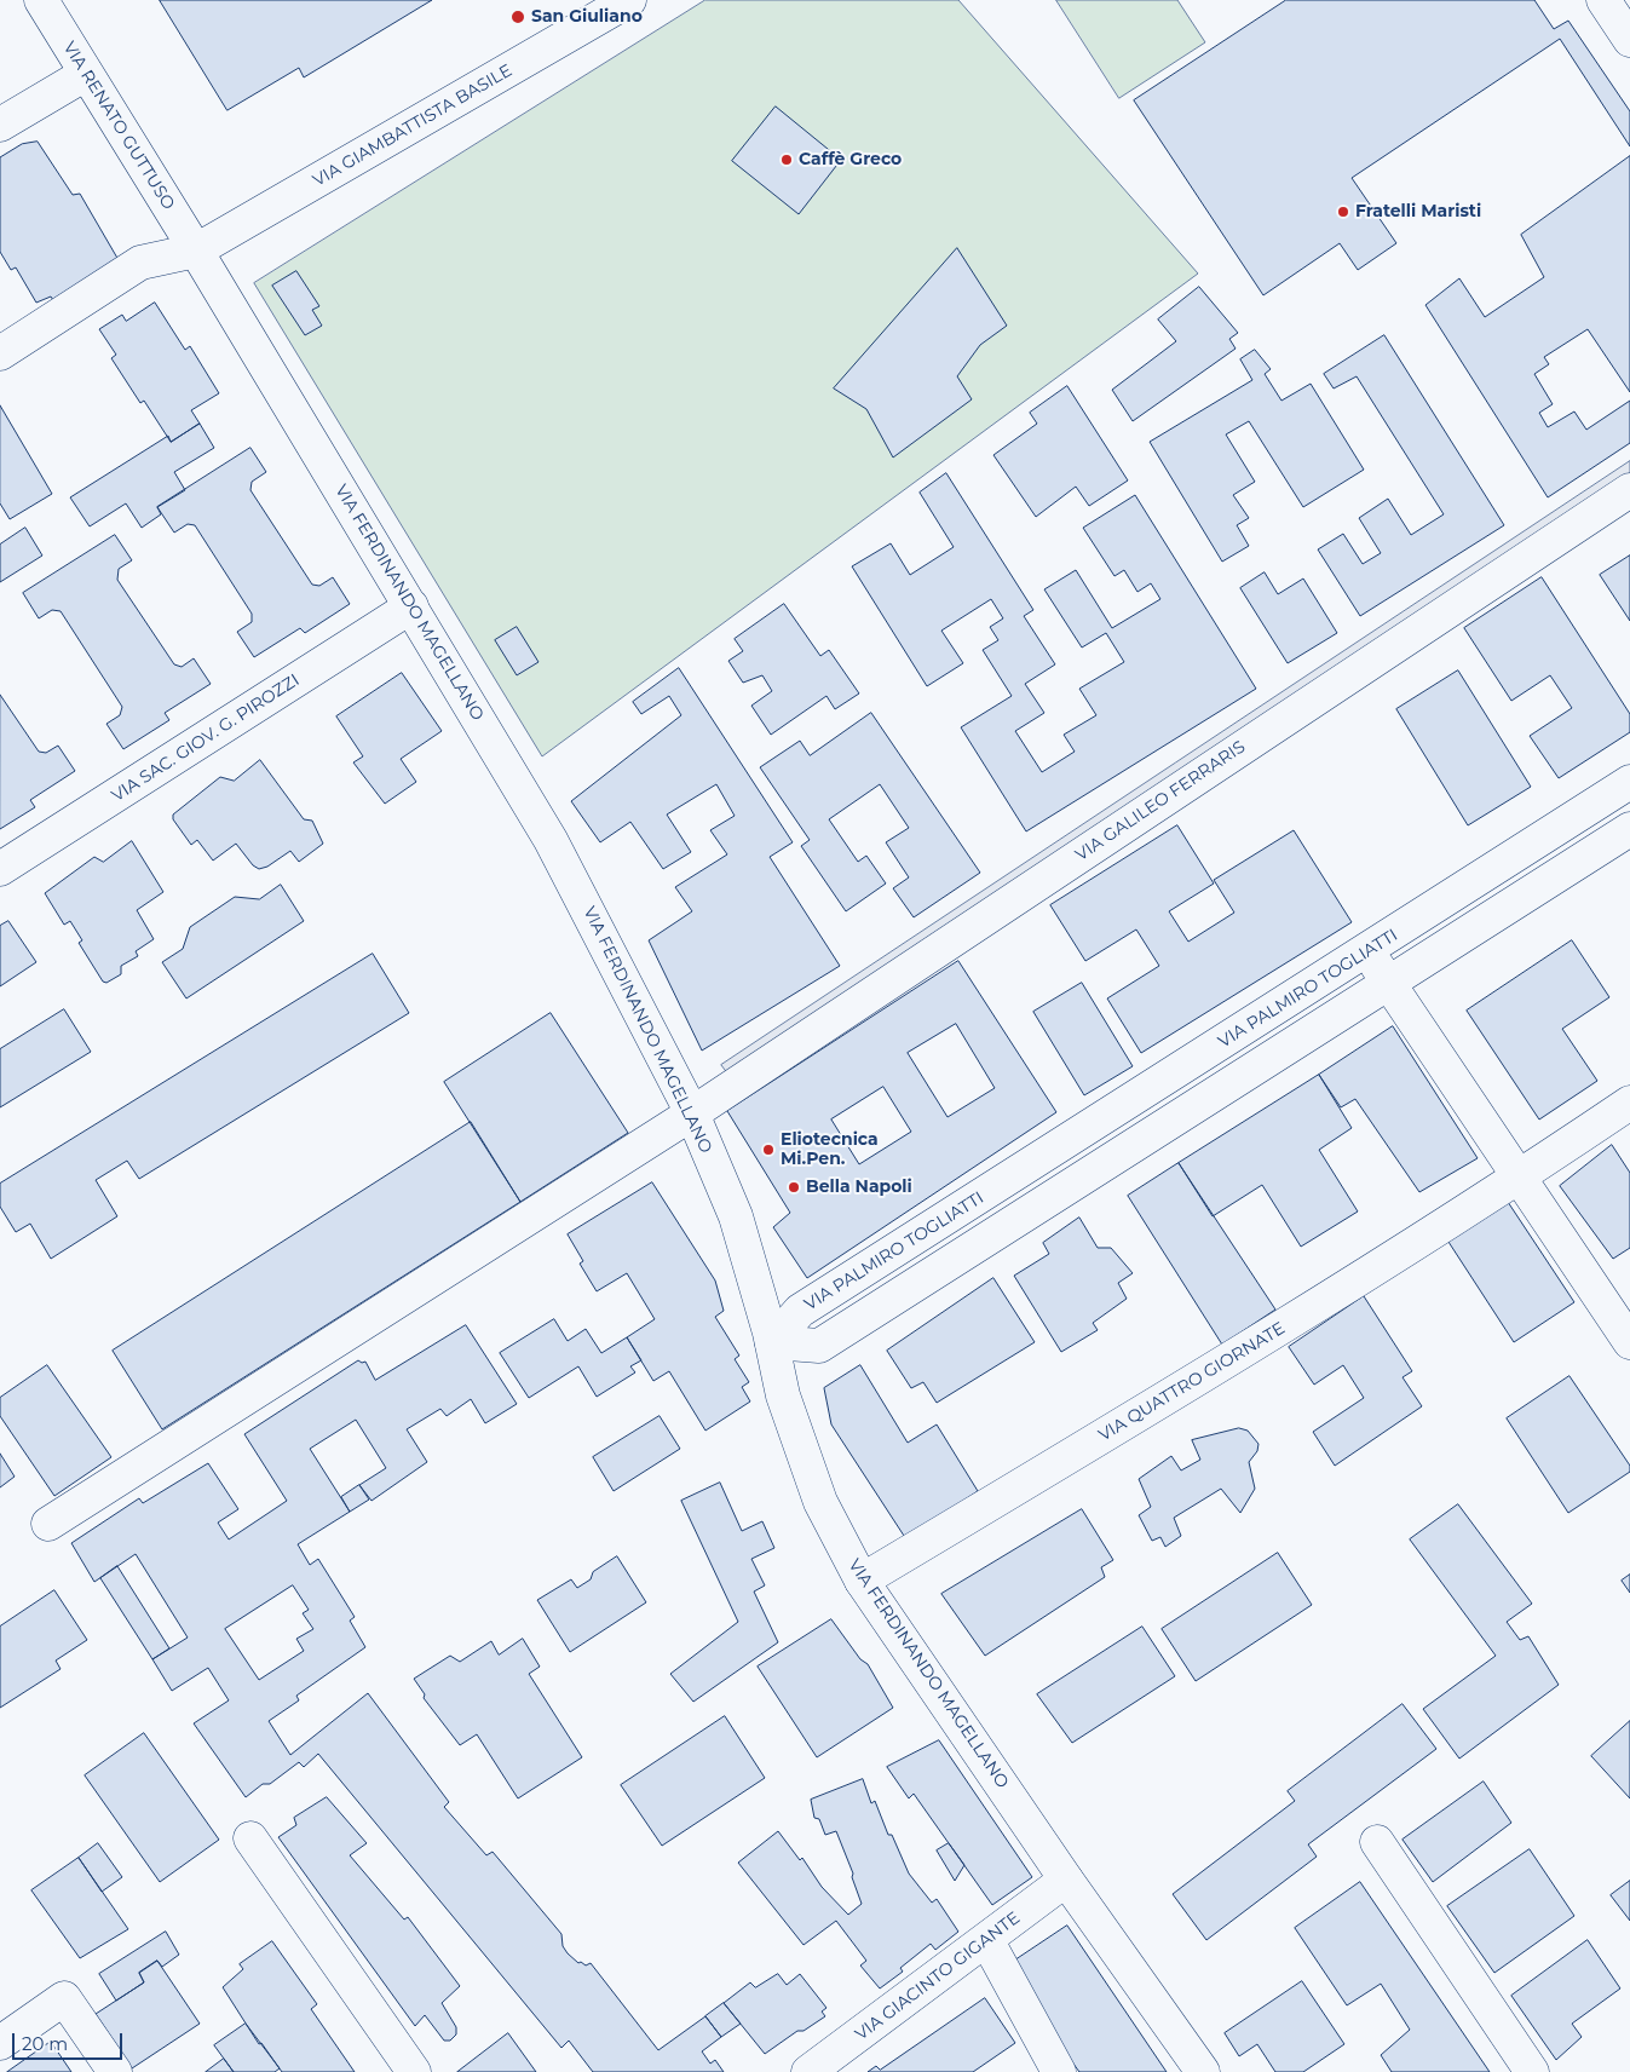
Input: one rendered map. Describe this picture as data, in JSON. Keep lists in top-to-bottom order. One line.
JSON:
{"streets":{"street":["VIA RENATO GUTTUSO","VIA GIAMBATTISTA BASILE","VIA FERDINANDO MAGELLANO","VIA SAC. GIOV. G. PIROZZI","VIA GALILEO FERRARIS","VIA PALMIRO TOGLIATTI","VIA QUATTRO GIORNATE","VIA GIACINTO GIGANTE"]},"crossings":[["VIA RENATO GUTTUSO","VIA GIAMBATTISTA BASILE"],["VIA RENATO GUTTUSO","VIA FERDINANDO MAGELLANO"],["VIA GIAMBATTISTA BASILE","VIA FERDINANDO MAGELLANO"],["VIA FERDINANDO MAGELLANO","VIA SAC. GIOV. G. PIROZZI"],["VIA FERDINANDO MAGELLANO","VIA GALILEO FERRARIS"],["VIA FERDINANDO MAGELLANO","VIA PALMIRO TOGLIATTI"],["VIA FERDINANDO MAGELLANO","VIA QUATTRO GIORNATE"],["VIA FERDINANDO MAGELLANO","VIA GIACINTO GIGANTE"]],"places":["San Giuliano","Caffè Greco","Fratelli Maristi","Eliotecnica Mi.Pen.","Bella Napoli"],"scale_bar":"20 m"}
